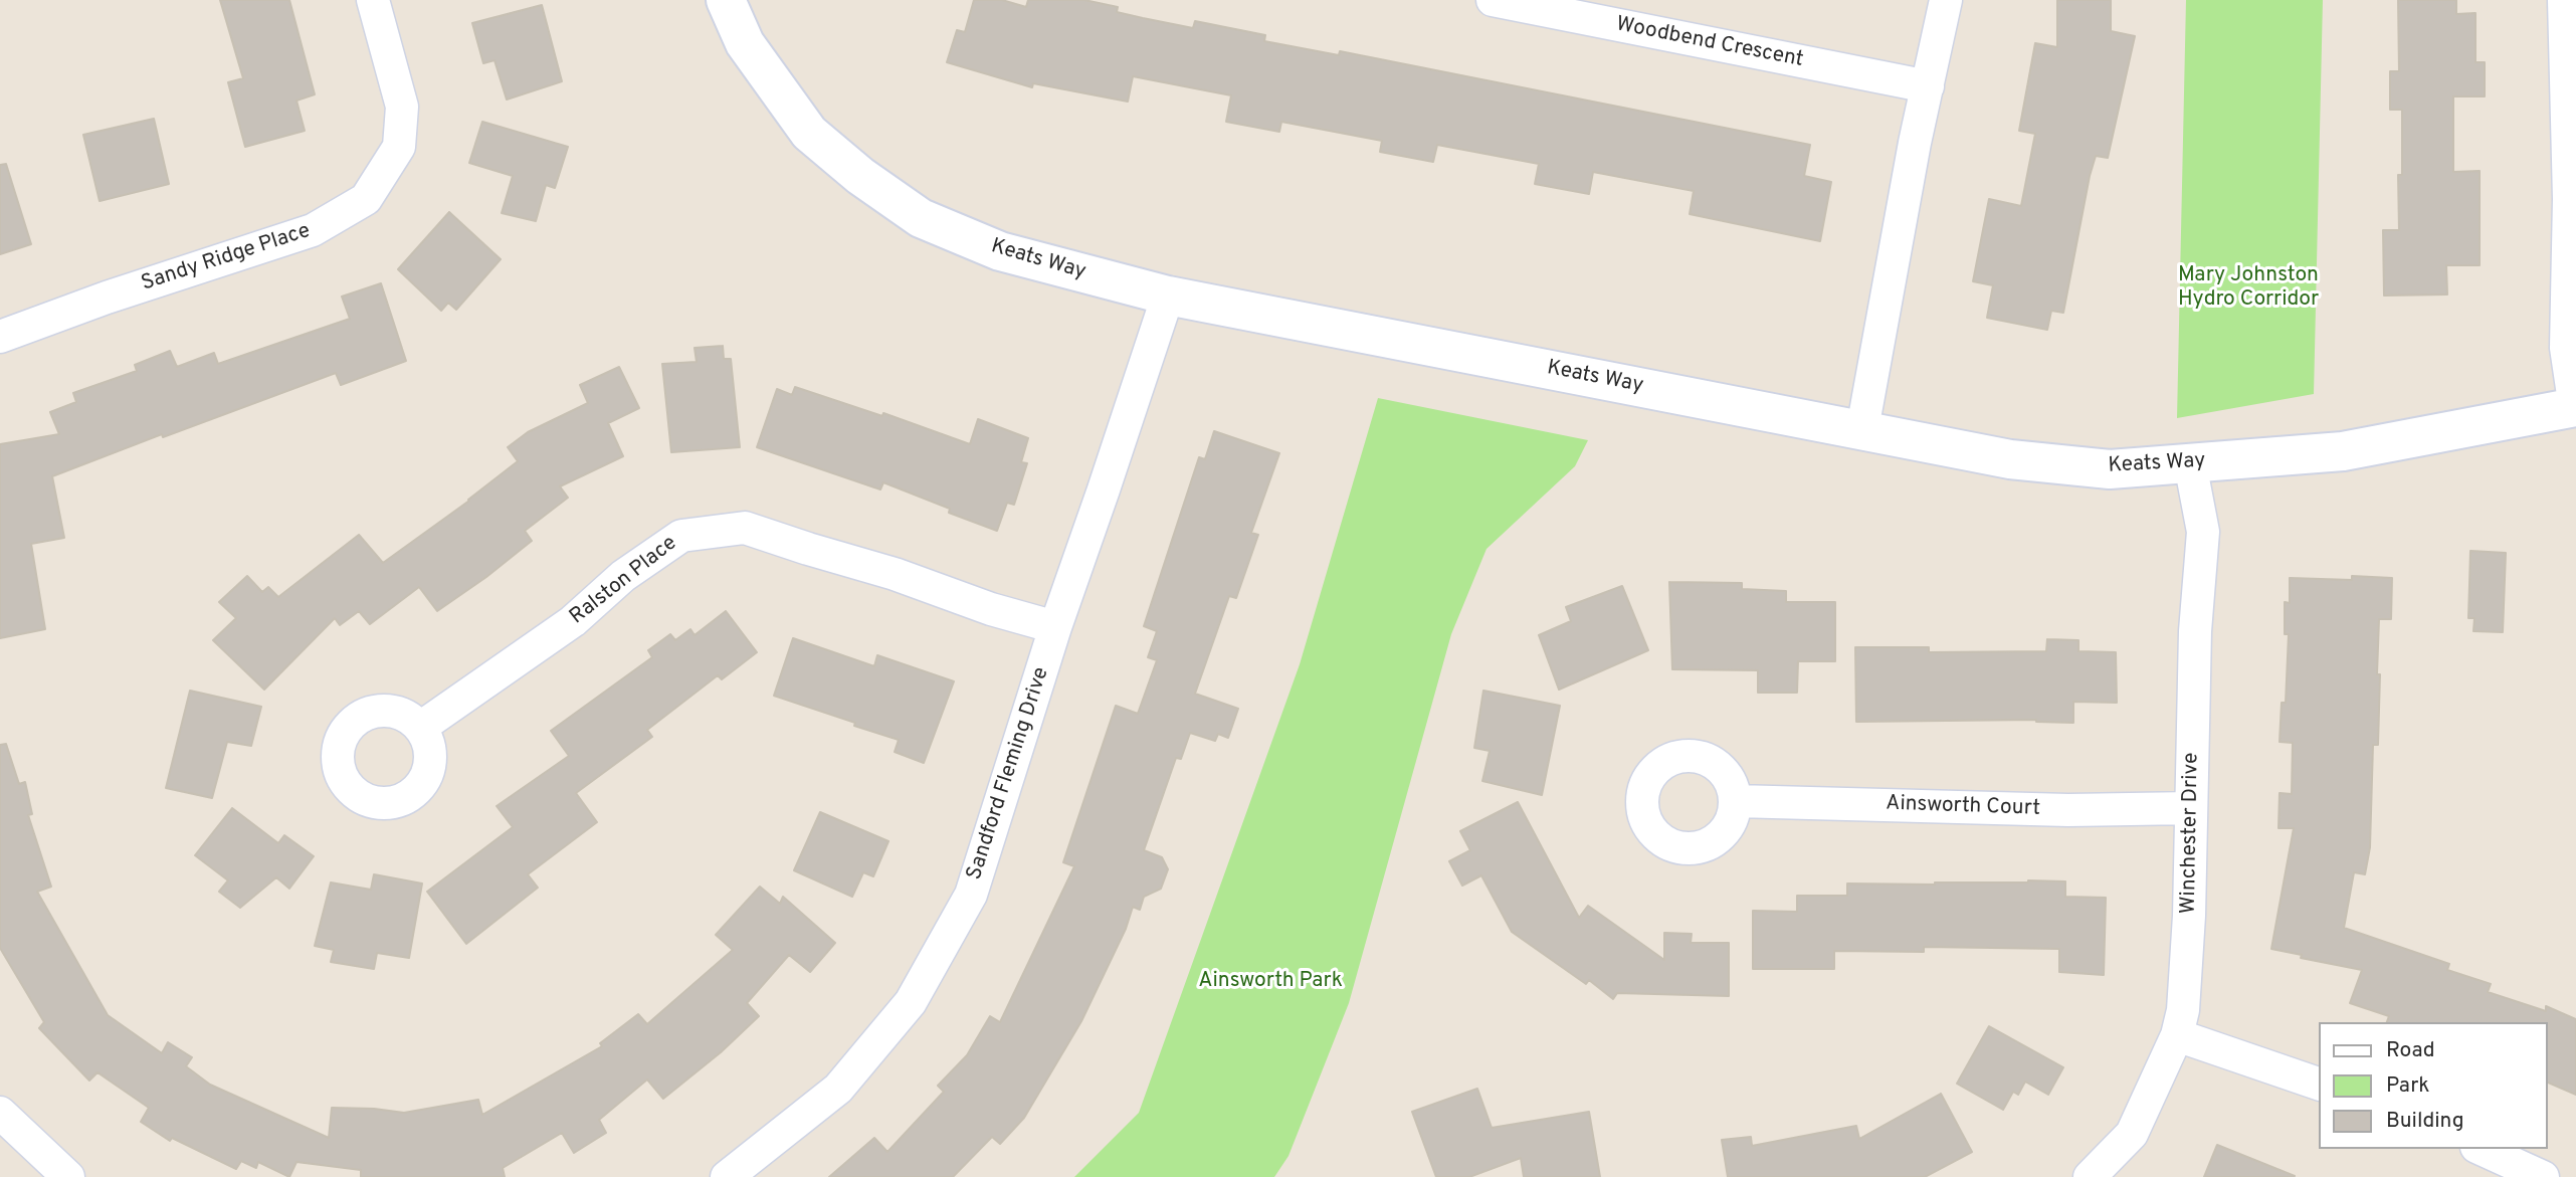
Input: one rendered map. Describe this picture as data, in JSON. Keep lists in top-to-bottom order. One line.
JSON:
{"streets":{"street":["Woodbend Crescent","Sandy Ridge Place","Keats Way","Ralston Place","Sandford Fleming Drive","Ainsworth Court","Winchester Drive"]},"crossings":[["Keats Way","Sandford Fleming Drive"],["Keats Way","Winchester Drive"],["Ralston Place","Sandford Fleming Drive"],["Ainsworth Court","Winchester Drive"]],"parks":["Mary Johnston Hydro Corridor","Ainsworth Park"],"legend":["Road","Park","Building"]}
